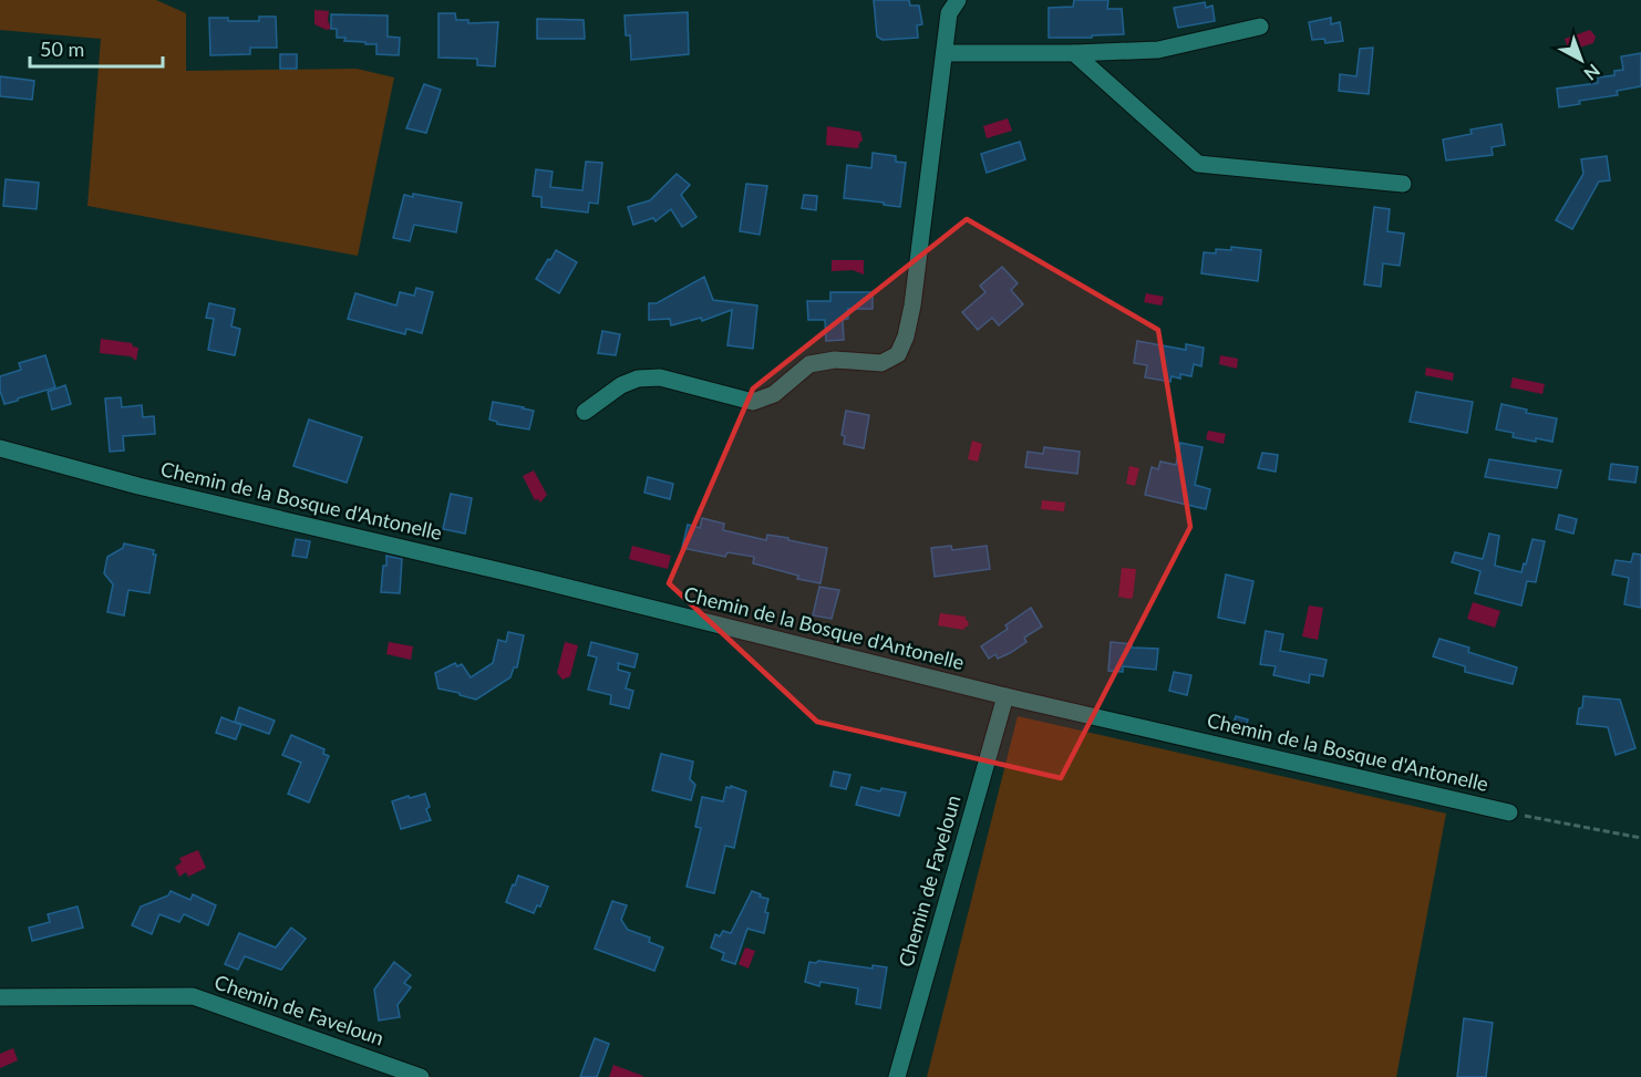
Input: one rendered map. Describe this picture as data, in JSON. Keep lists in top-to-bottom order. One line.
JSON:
{"streets":{"street":["Chemin de la Bosque d'Antonelle","Chemin de Faveloun"]},"crossings":[["Chemin de la Bosque d'Antonelle","Chemin de Faveloun"]],"scale_bar":"50 m","north":"bottom right"}
